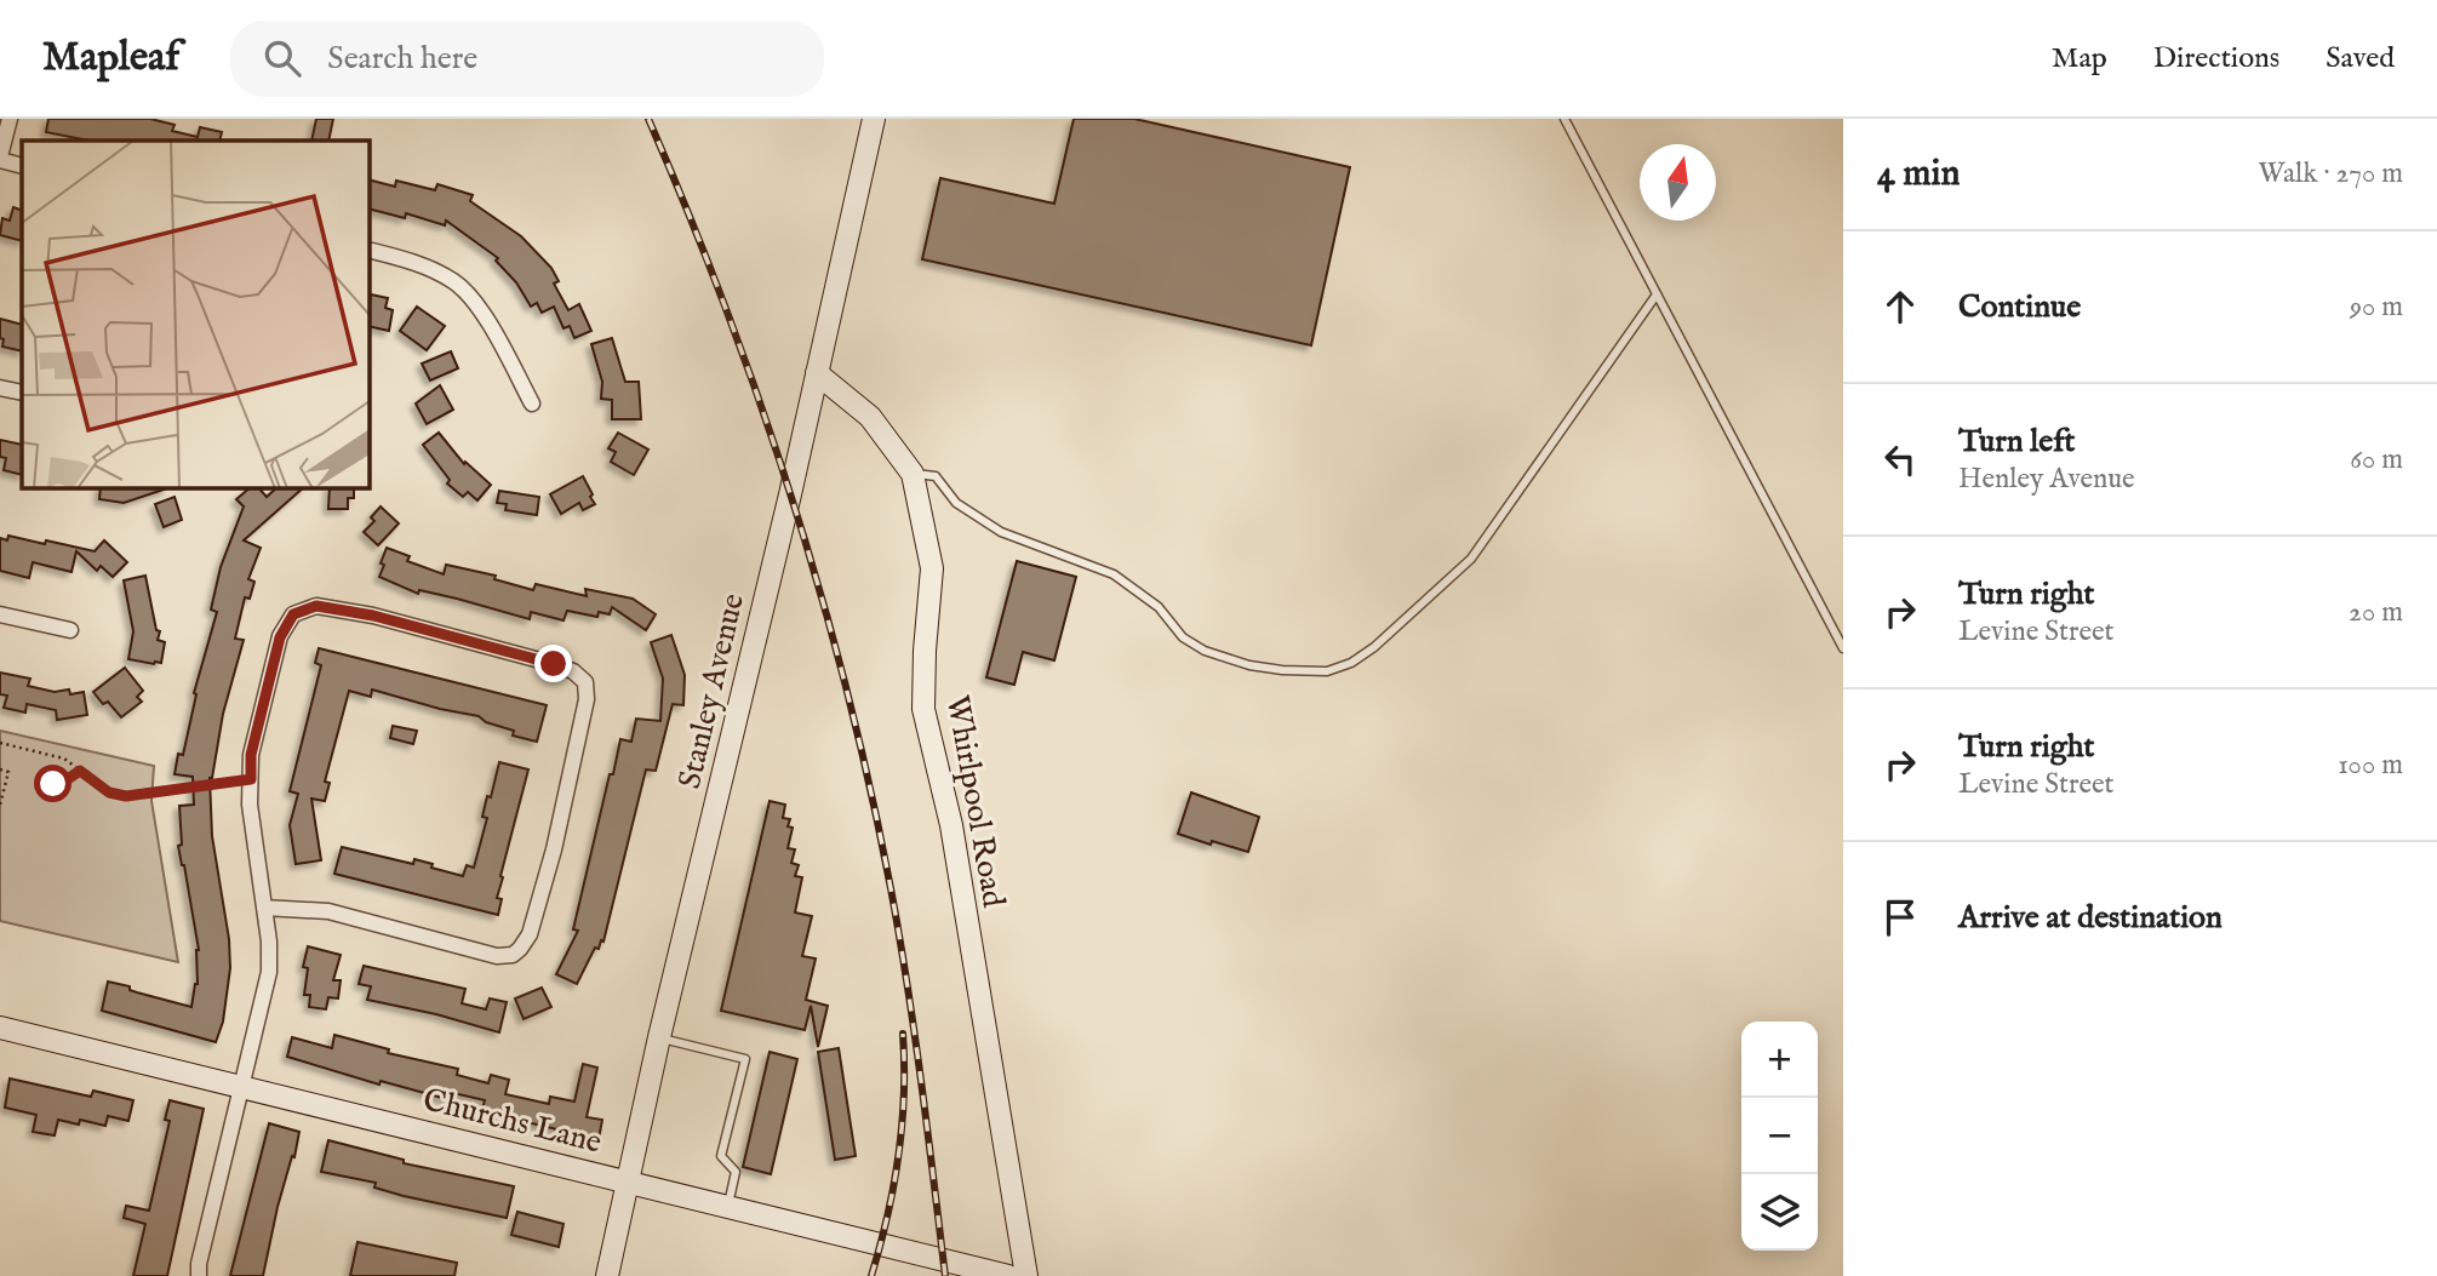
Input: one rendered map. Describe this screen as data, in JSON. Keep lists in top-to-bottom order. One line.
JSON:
{"streets":{"street":["Stanley Avenue","Whirlpool Road","Churchs Lane"]},"crossings":[["Stanley Avenue","Whirlpool Road"],["Stanley Avenue","Churchs Lane"]],"north":"top","page":{"header":"Mapleaf","search":"Search here","nav":["Map","Directions","Saved"],"heading":["4 min","Walk · 270 m"],"list":[["Continue","90 m"],["Turn left","Henley Avenue","60 m"],["Turn right","Levine Street","20 m"],["Turn right","Levine Street","100 m"],"Arrive at destination"],"map_buttons":["+","−"]}}
